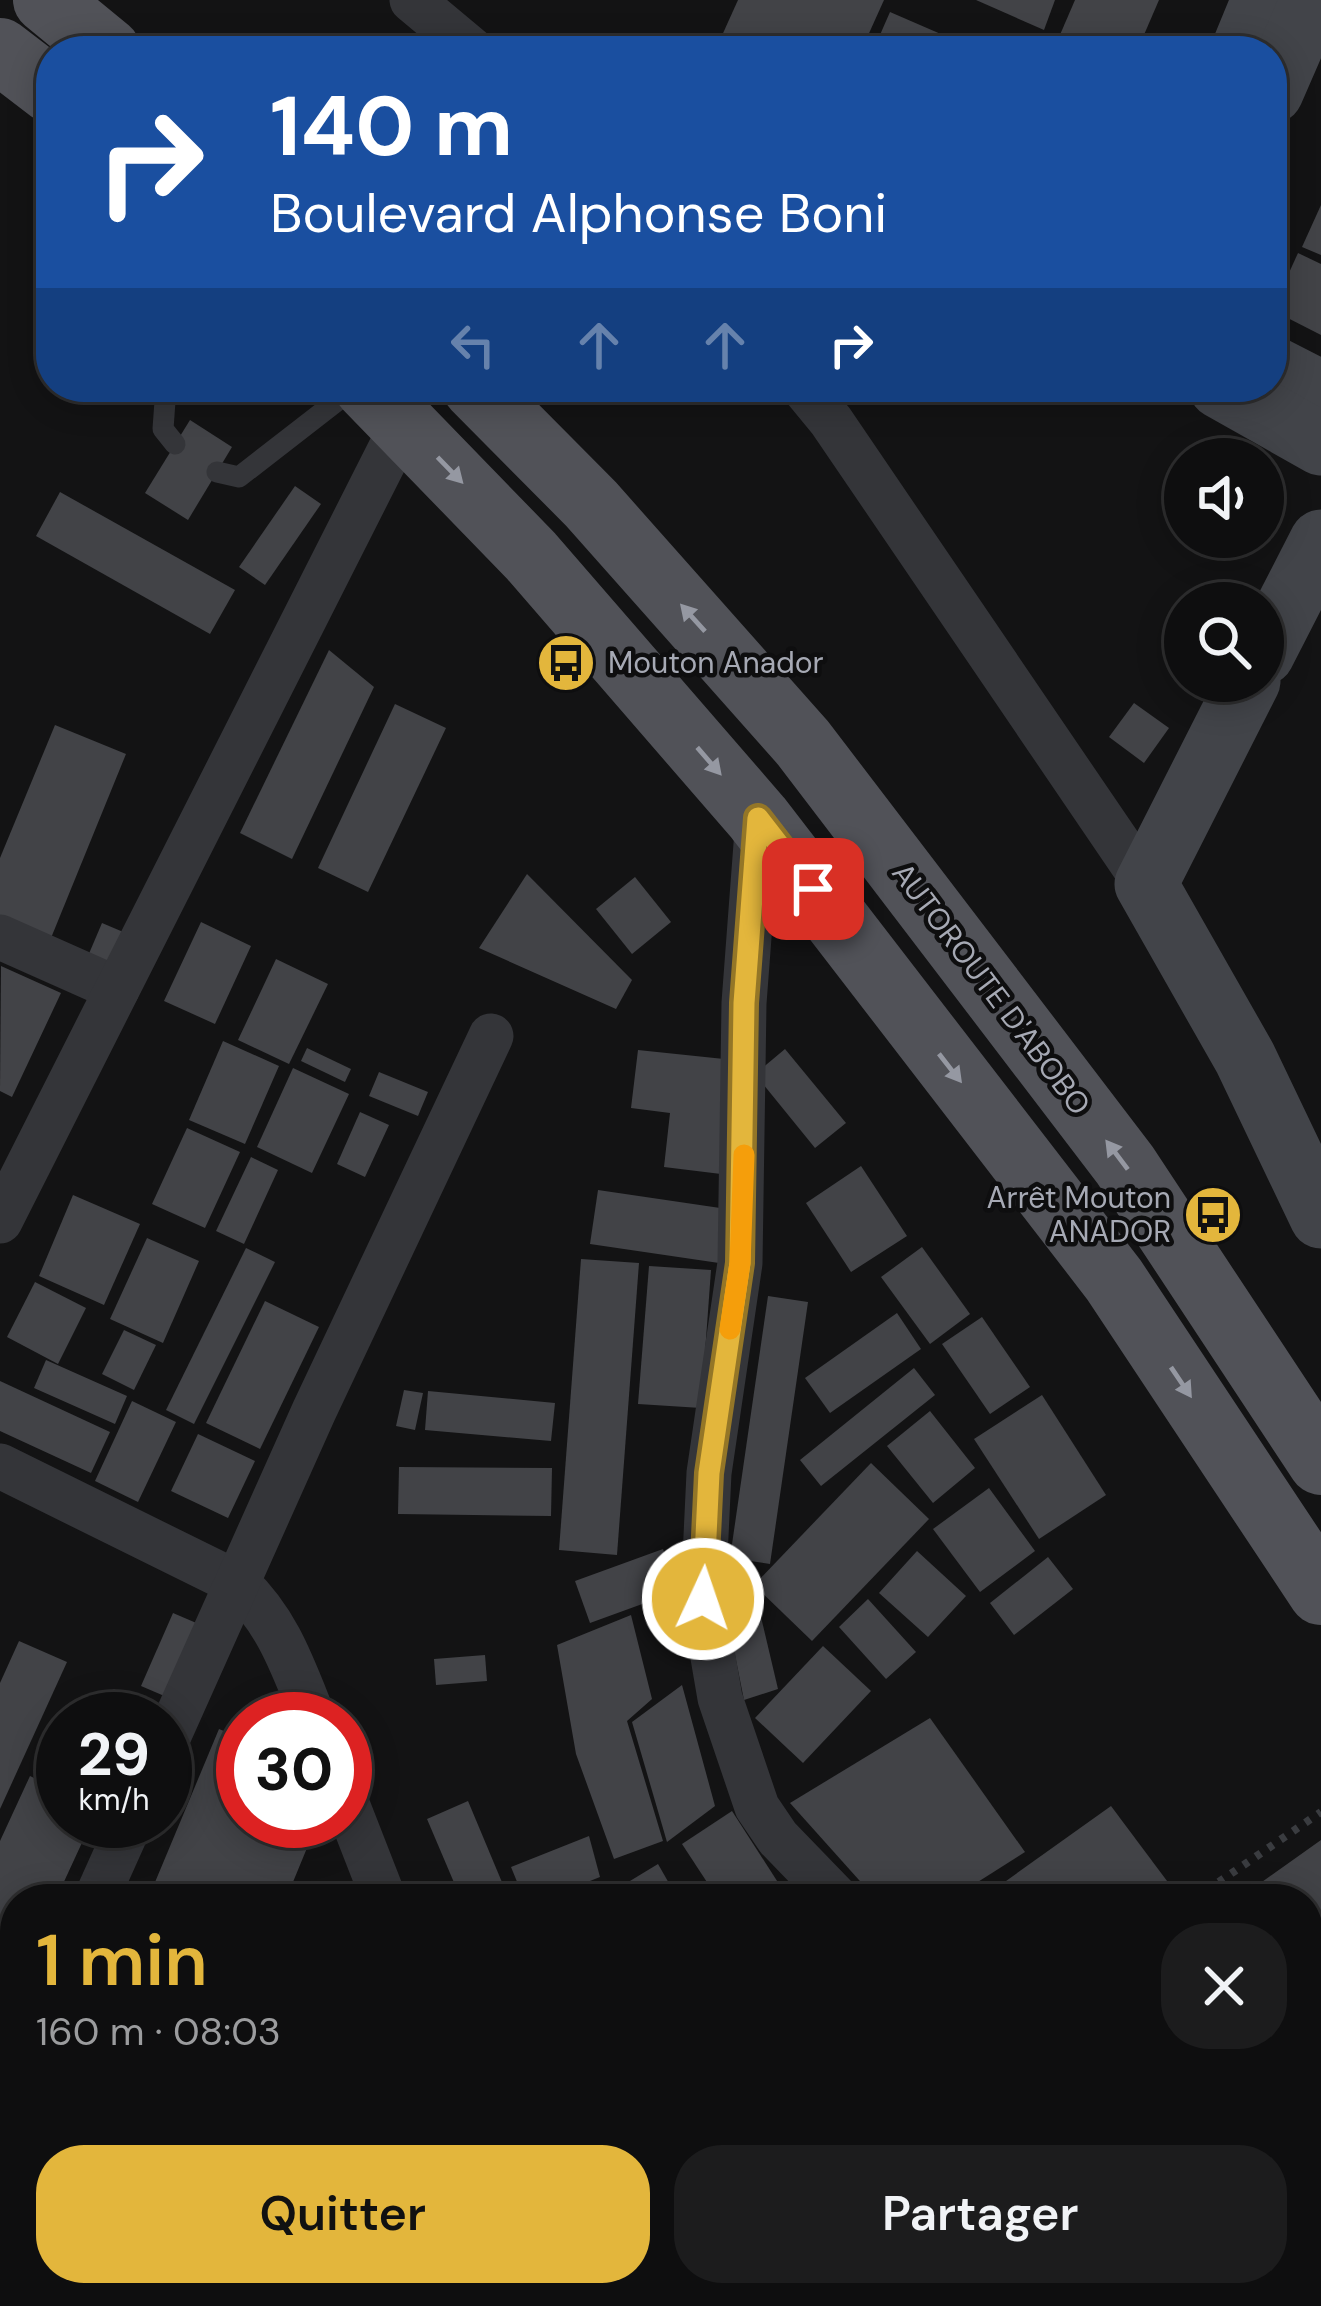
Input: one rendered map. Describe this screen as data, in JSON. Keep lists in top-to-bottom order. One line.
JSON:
{"streets":{"main road":["AUTOROUTE D'ABOBO"]},"places":{"bus stop":["Mouton Anador","Arrêt Mouton ANADOR"]},"page":{"turn":["140 m","Boulevard Alphonse Boni"],"speed":"29 km/h","limit":"30","heading":["1 min","160 m · 08:03"],"buttons":["Quitter","Partager"]}}
